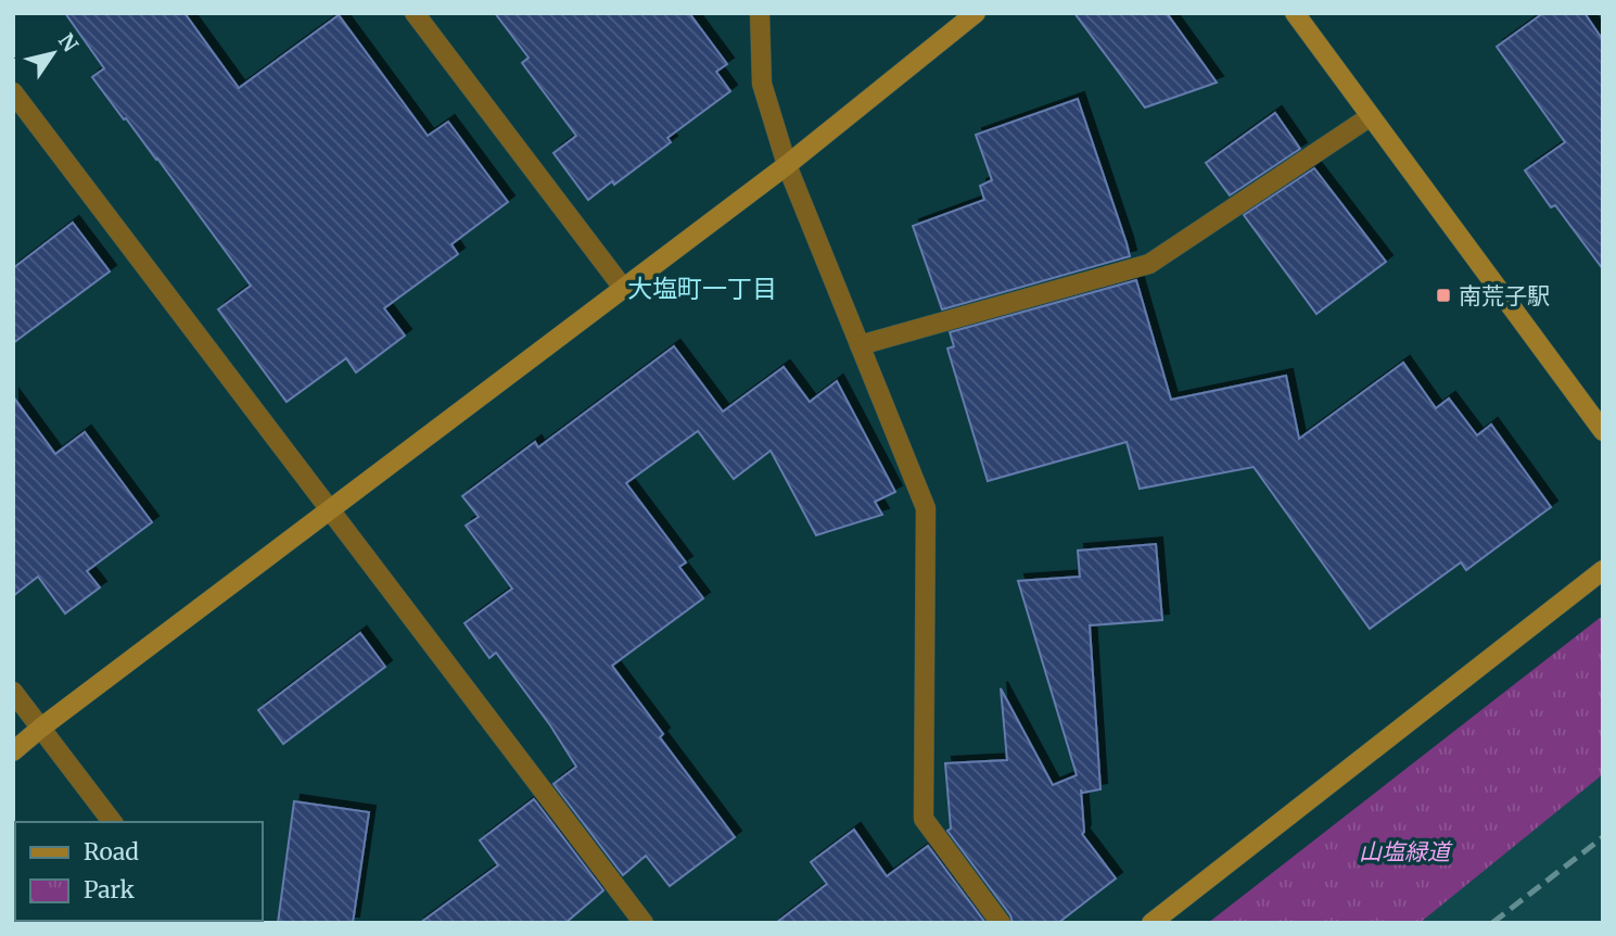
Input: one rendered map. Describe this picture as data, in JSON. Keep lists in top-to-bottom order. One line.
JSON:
{"districts":["大塩町一丁目"],"parks":["山塩緑道"],"places":{"transit":["南荒子駅"]},"legend":["Road","Park"],"north":"top right"}
